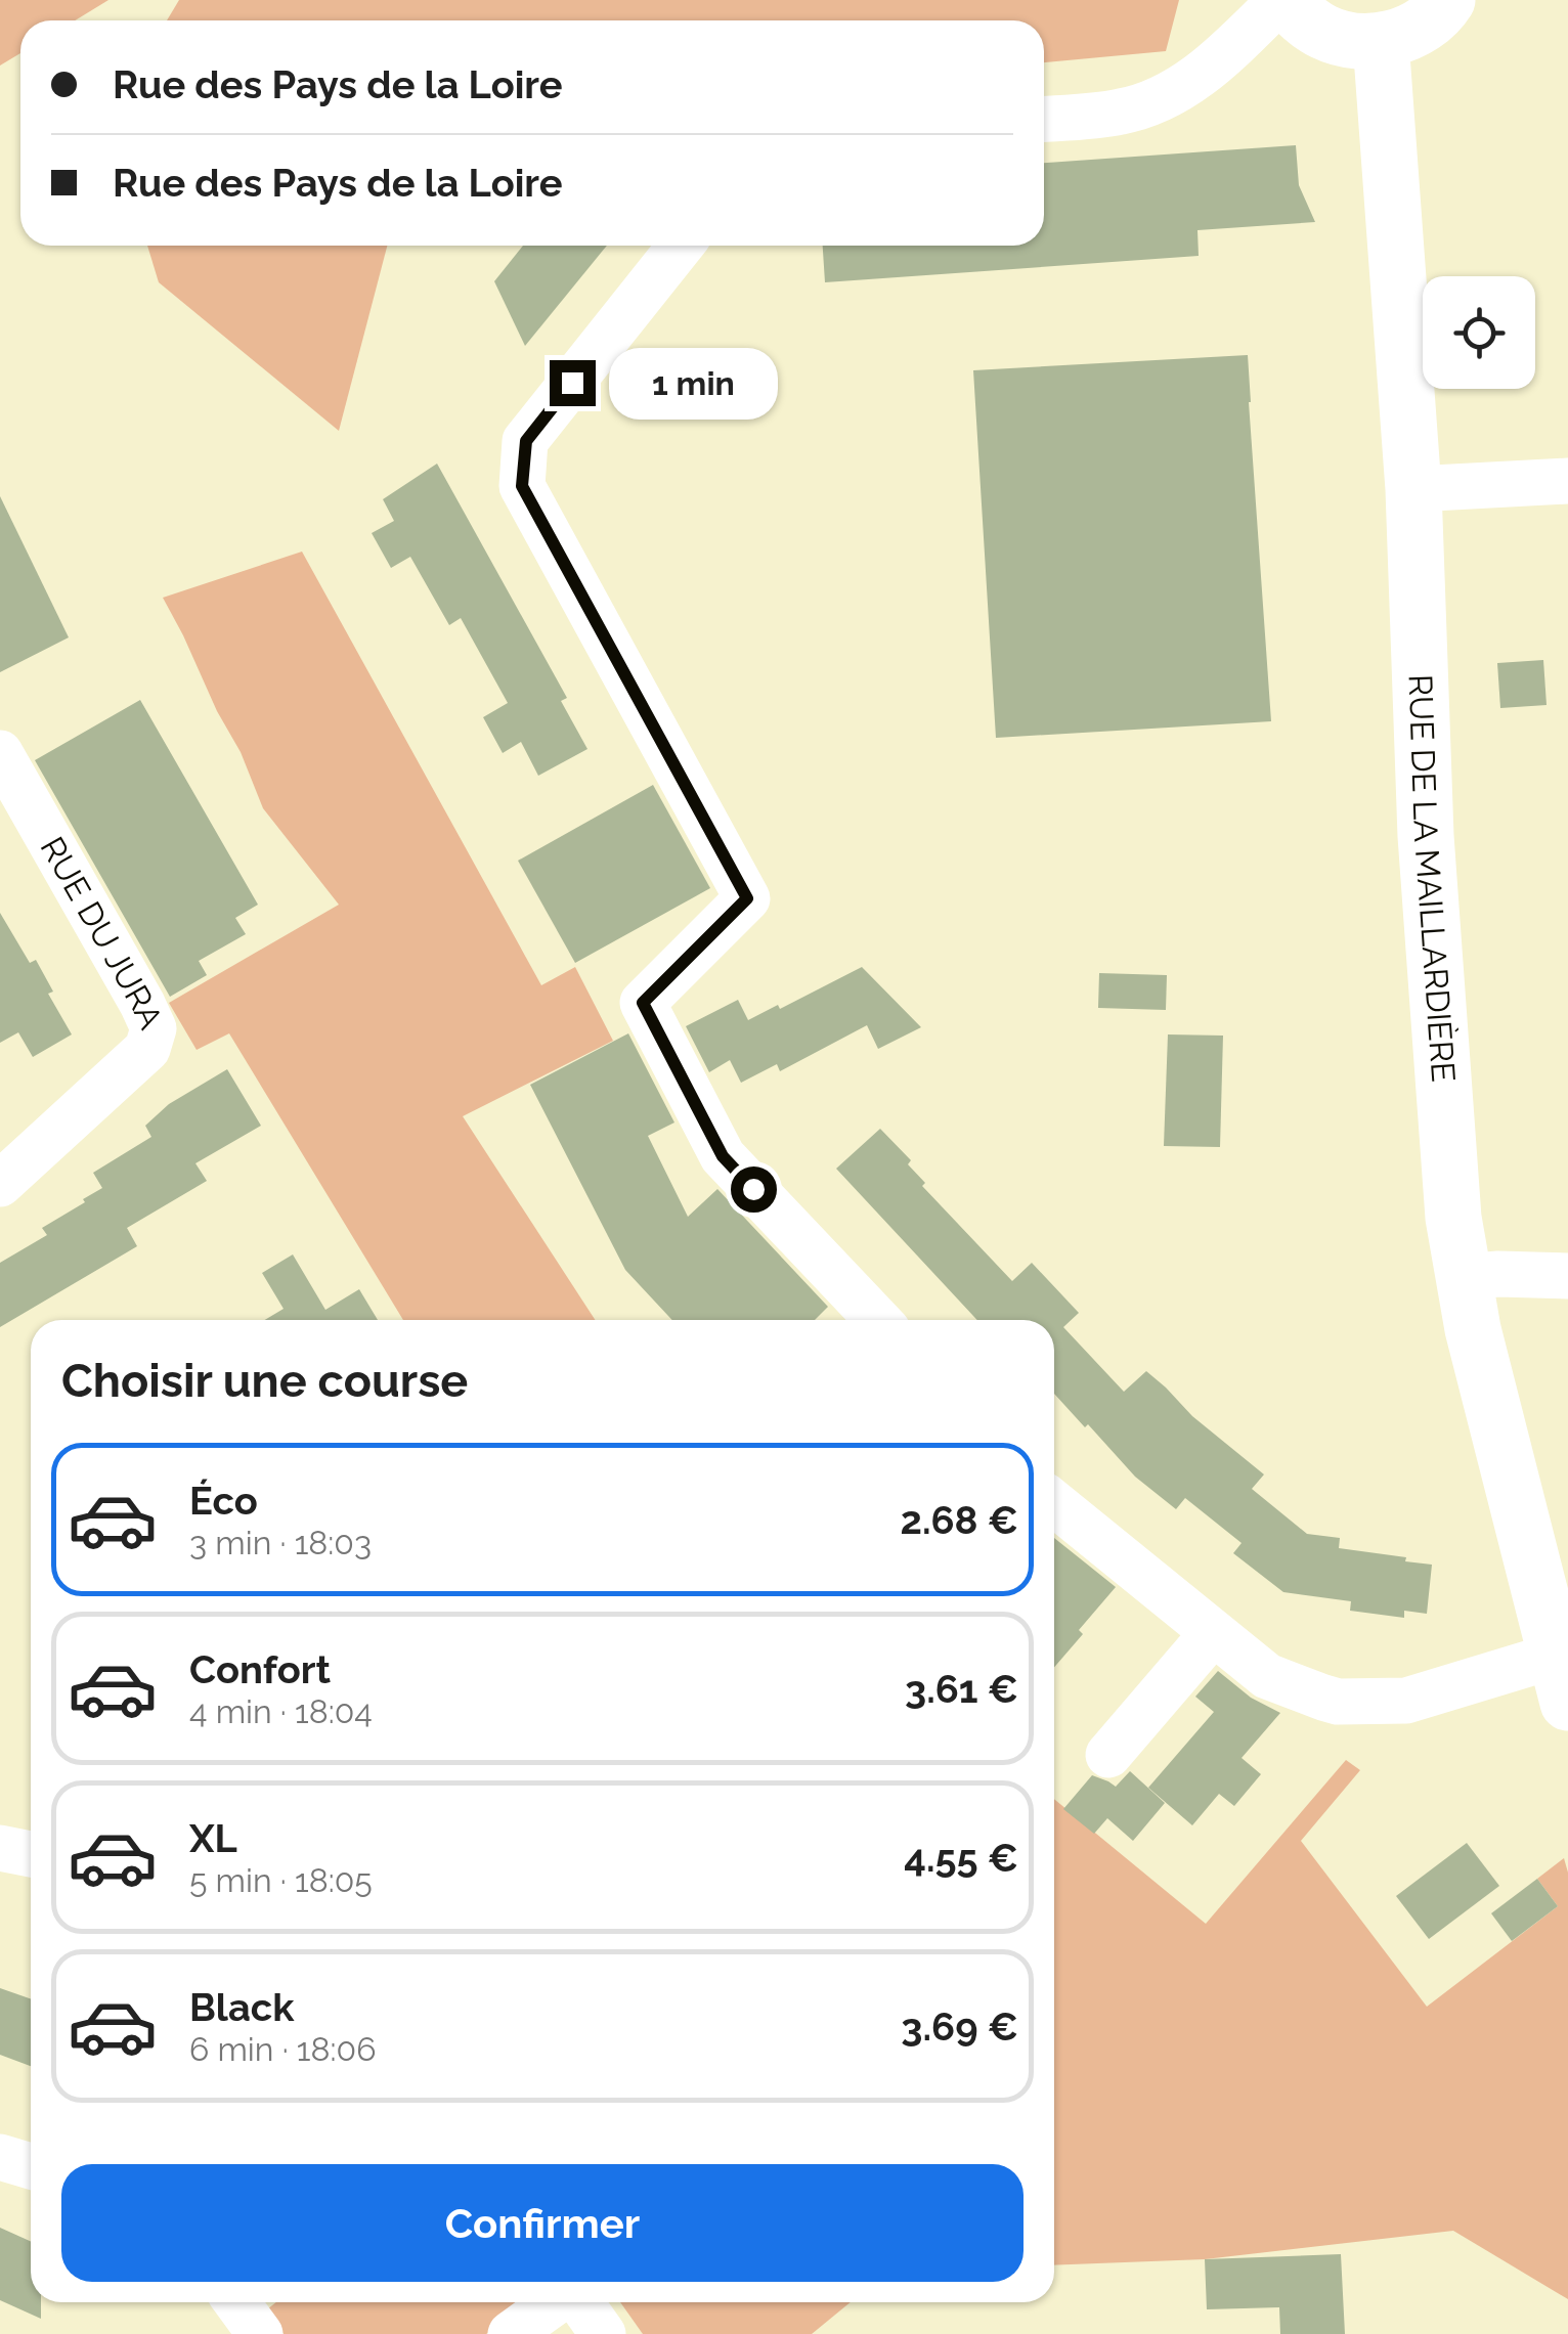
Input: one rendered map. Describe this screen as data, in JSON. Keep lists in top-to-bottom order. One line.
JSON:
{"streets":{"street":["RUE DE LA MAILLARDIÈRE","RUE DU JURA"]},"page":{"banner":["Rue des Pays de la Loire","Rue des Pays de la Loire"],"bubble":"1 min","heading":"Choisir une course","list":[{"name":"Éco","note":"3 min · 18:03","value":"2.68 €"},{"name":"Confort","note":"4 min · 18:04","value":"3.61 €"},{"name":"XL","note":"5 min · 18:05","value":"4.55 €"},{"name":"Black","note":"6 min · 18:06","value":"3.69 €"}],"buttons":"Confirmer"}}
